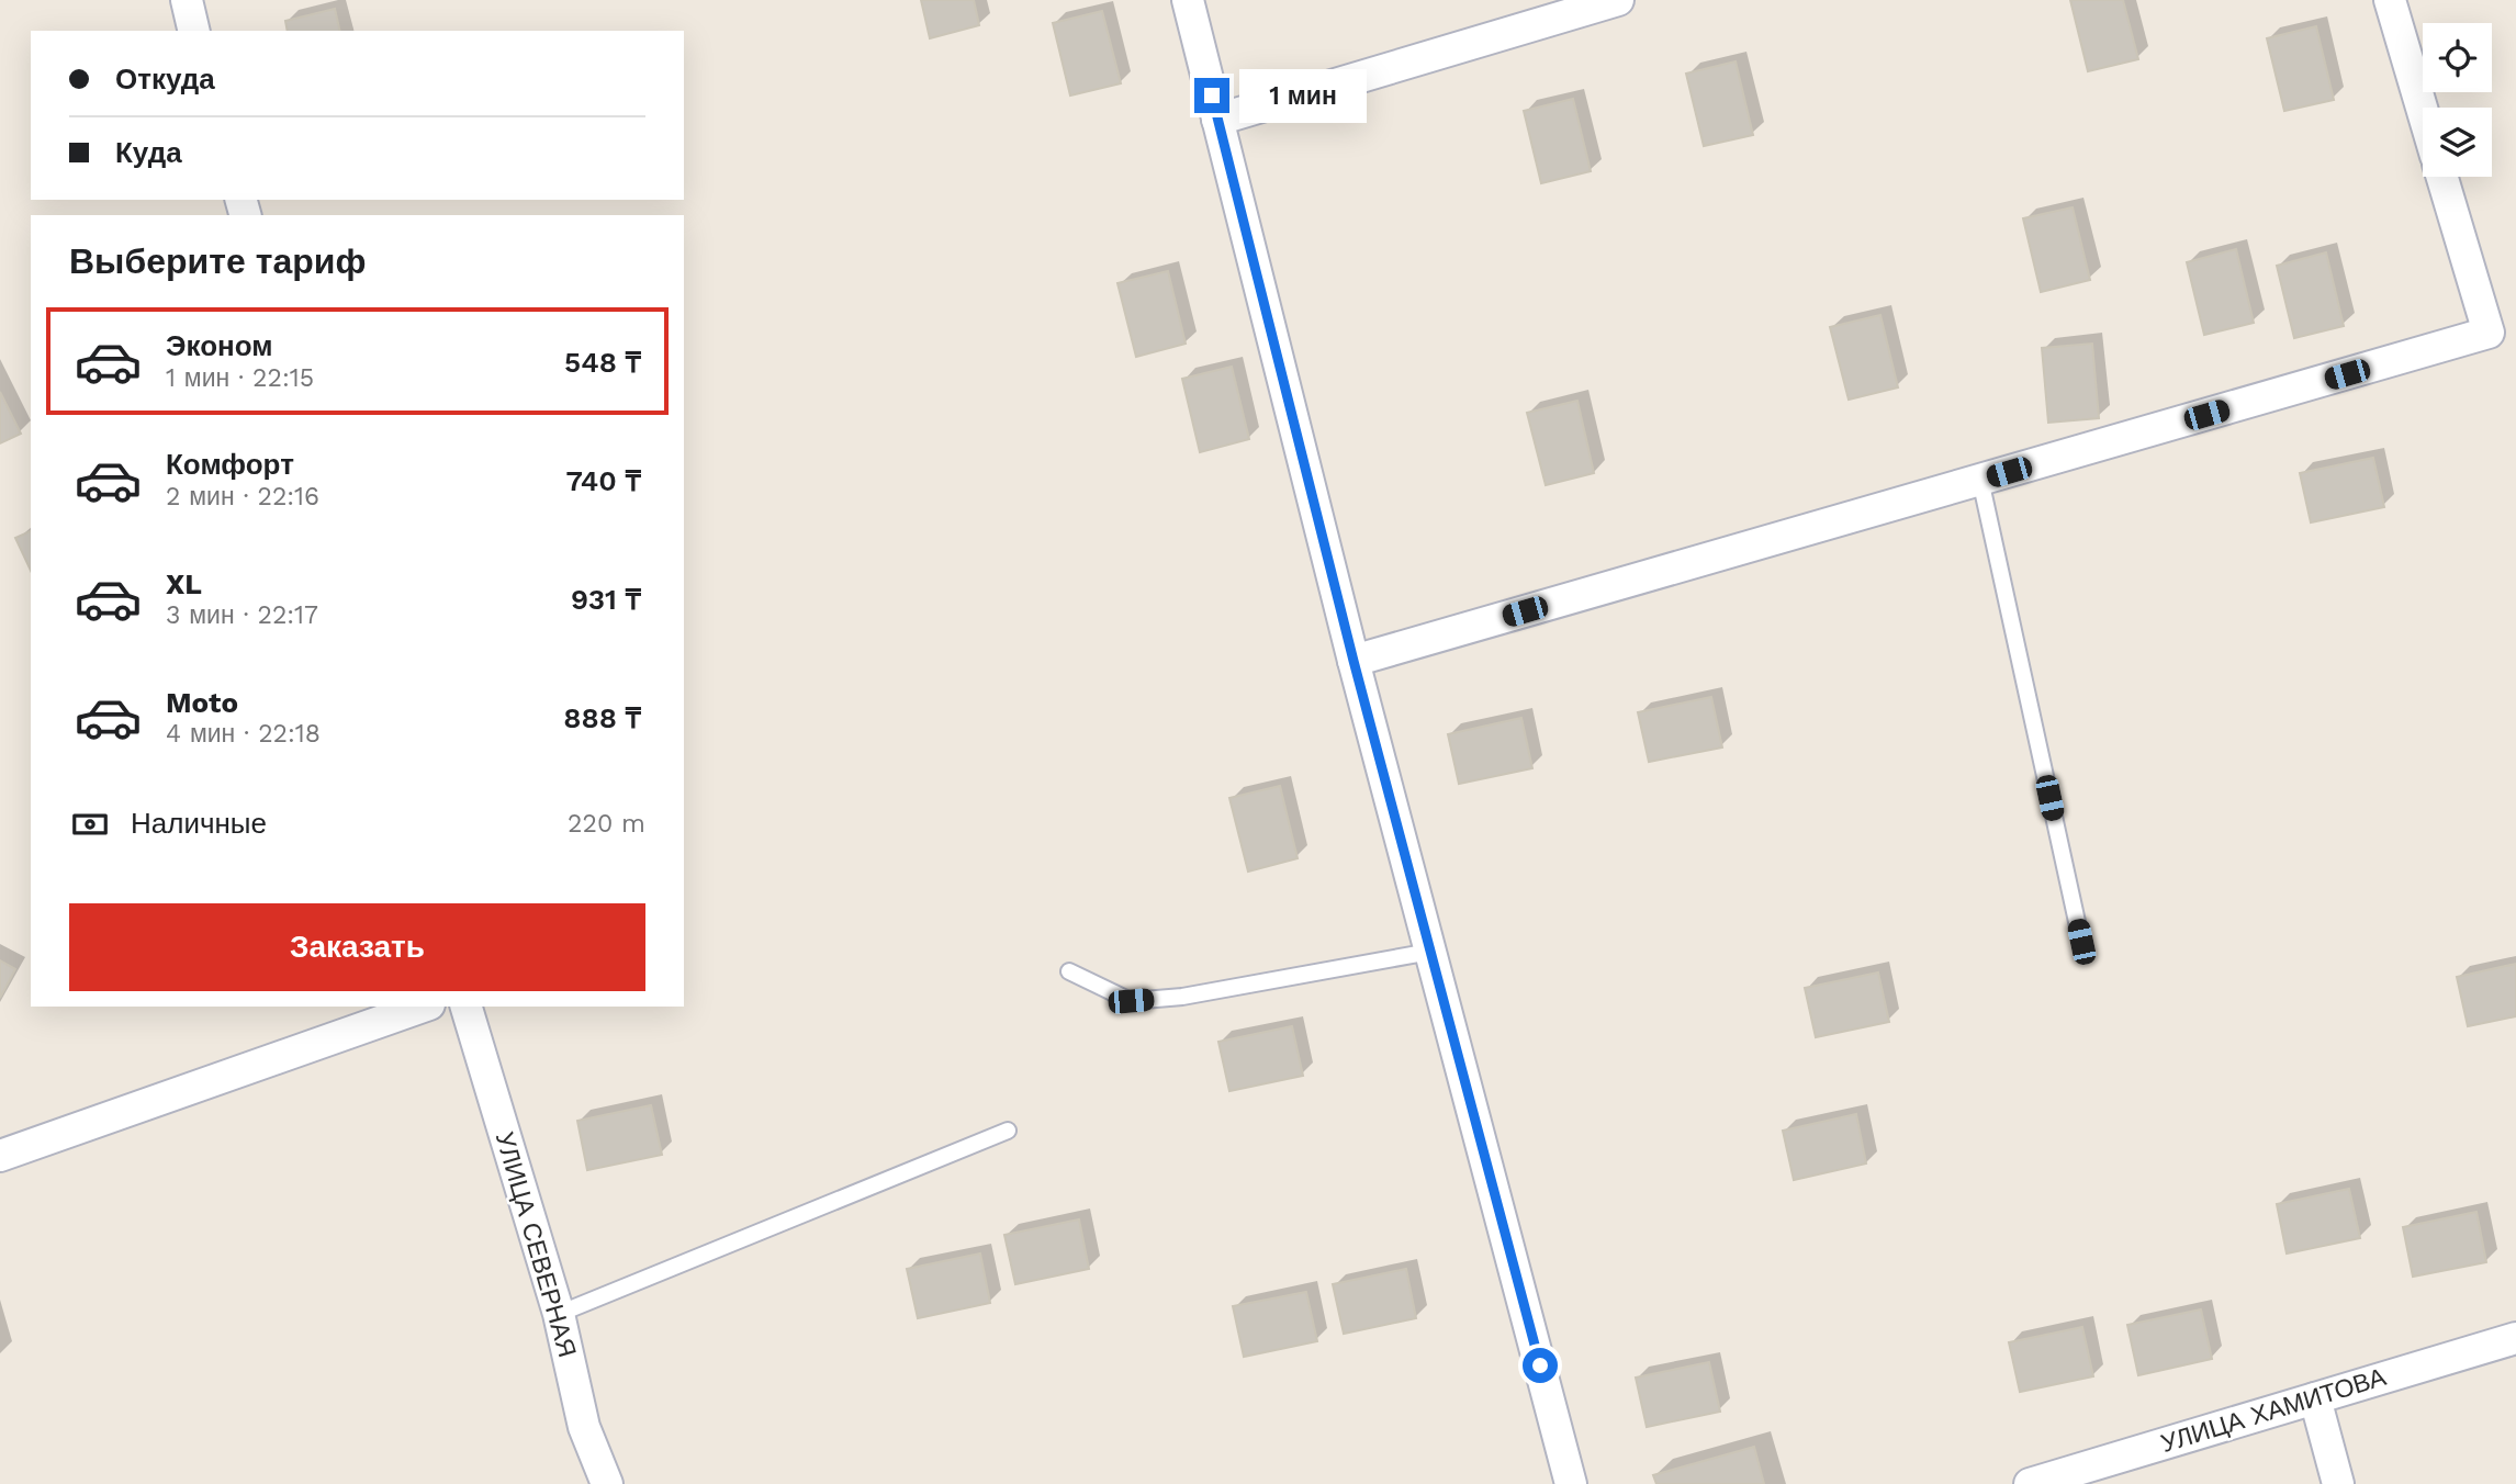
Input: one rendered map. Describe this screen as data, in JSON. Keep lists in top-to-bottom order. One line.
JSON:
{"streets":{"street":["УЛИЦА СЕВЕРНАЯ","УЛИЦА ХАМИТОВА"]},"page":{"banner":["Откуда","Куда"],"bubble":"1 мин","heading":"Выберите тариф","list":[{"name":"Эконом","note":"1 мин · 22:15","value":"548 ₸"},{"name":"Комфорт","note":"2 мин · 22:16","value":"740 ₸"},{"name":"XL","note":"3 мин · 22:17","value":"931 ₸"},{"name":"Moto","note":"4 мин · 22:18","value":"888 ₸"}],"pay":["Наличные","220 m"],"buttons":"Заказать"}}
